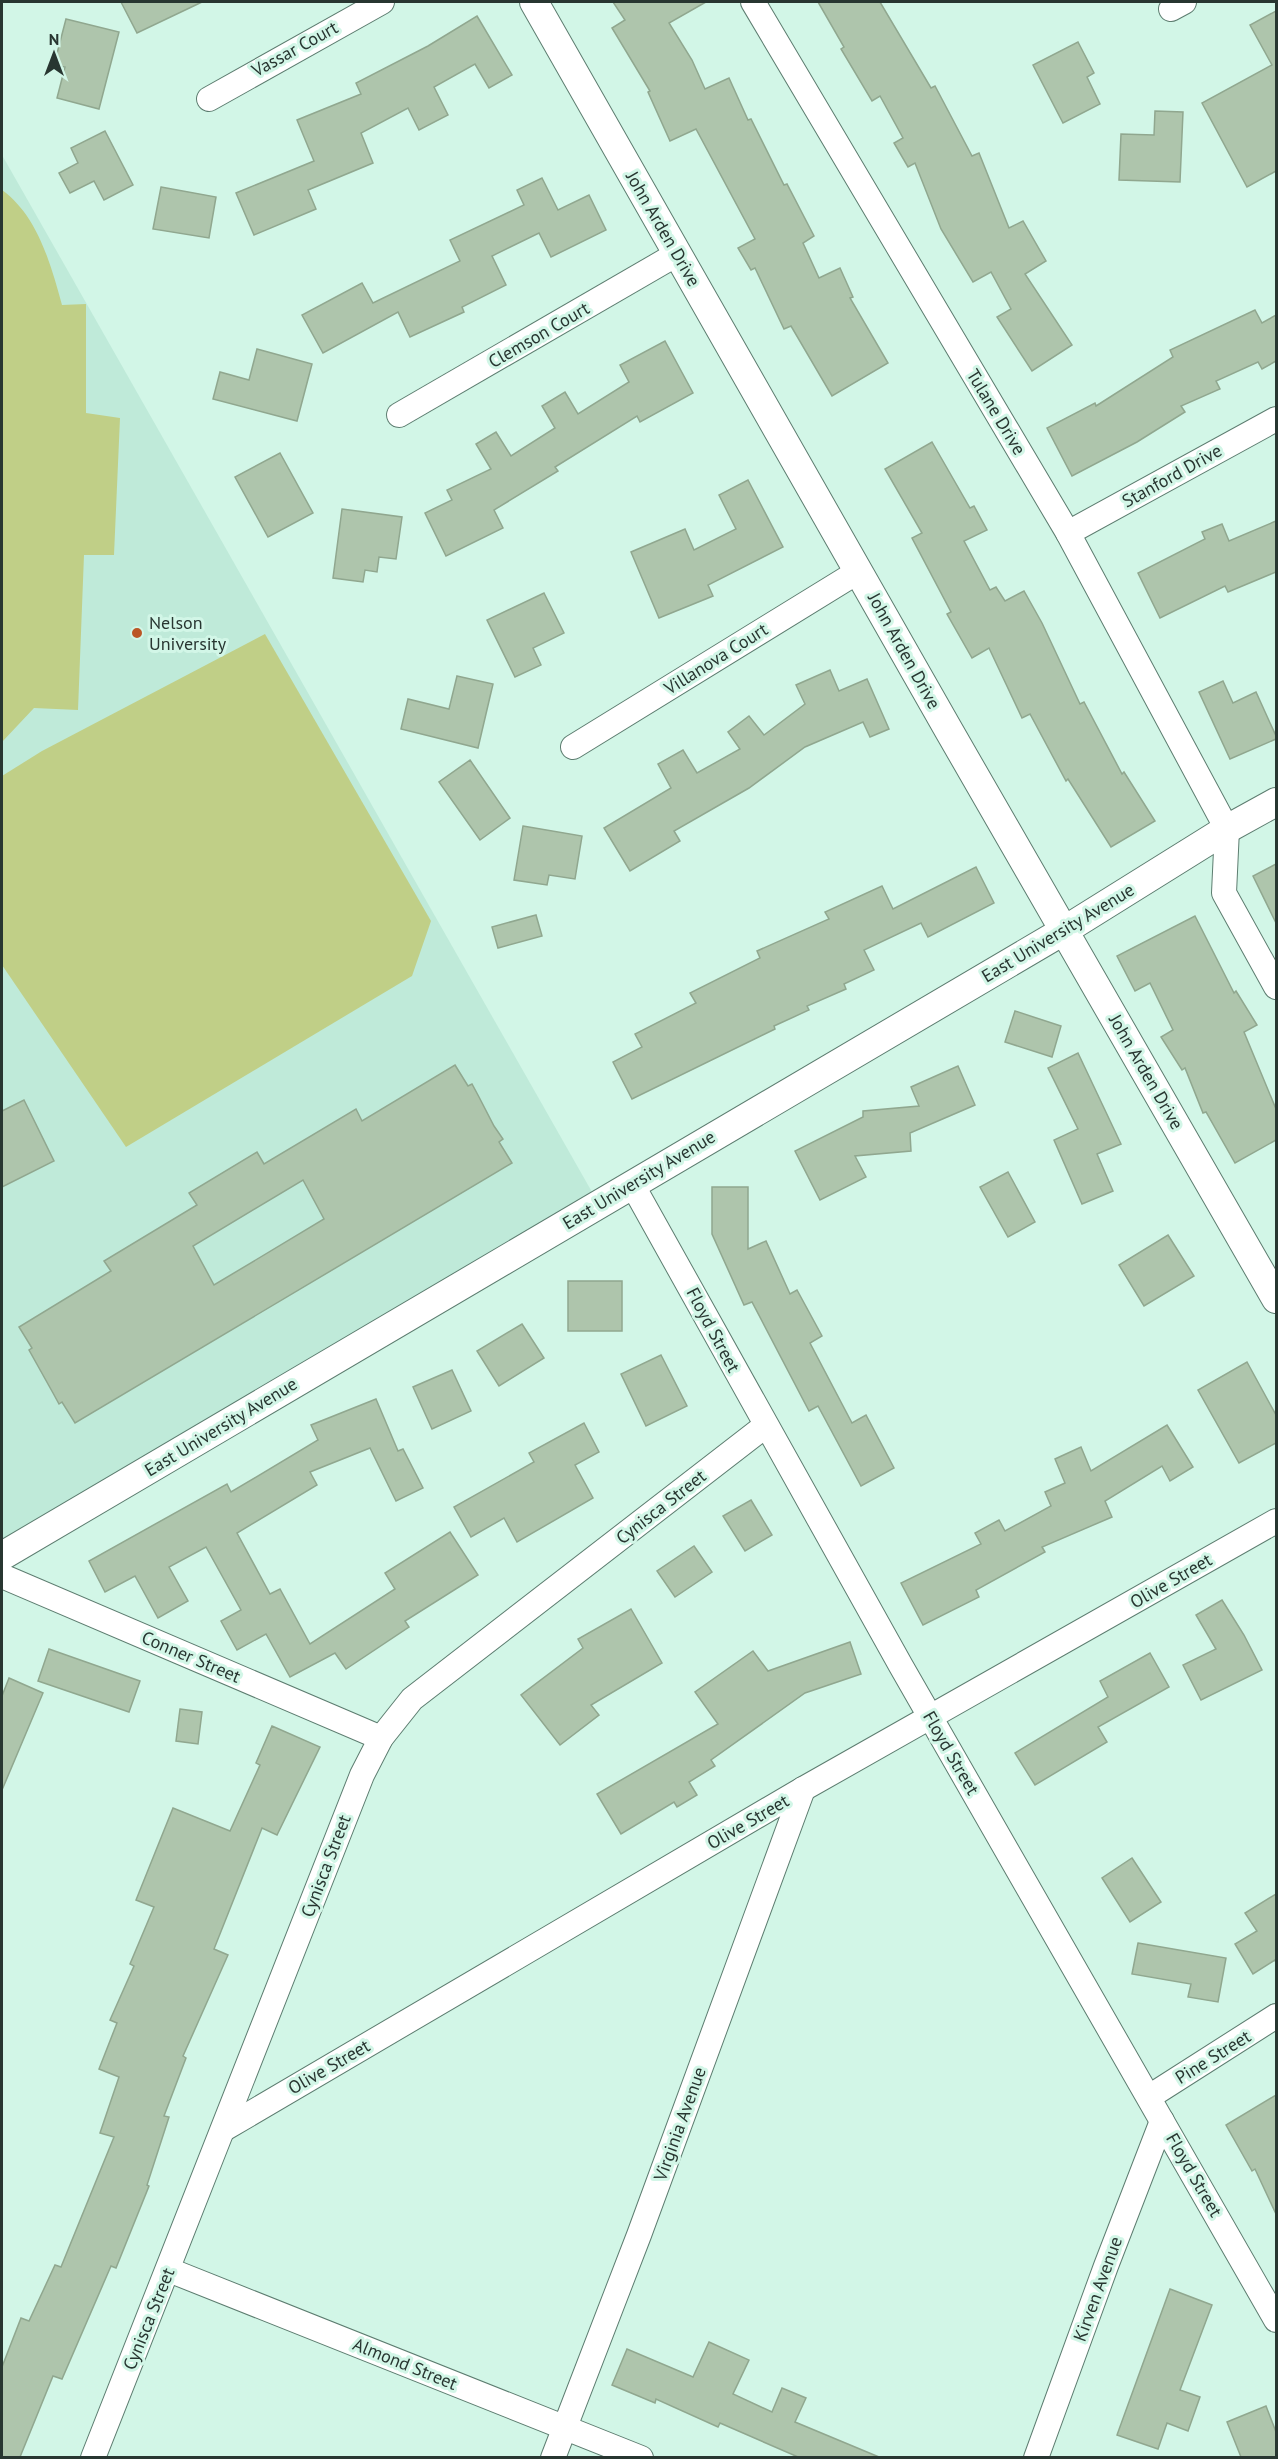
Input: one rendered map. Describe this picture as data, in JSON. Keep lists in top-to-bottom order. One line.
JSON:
{"streets":{"street":["Vassar Court","John Arden Drive","Clemson Court","Tulane Drive","Stanford Drive","Villanova Court","East University Avenue","Floyd Street","Cynisca Street","Olive Street","Conner Street","Pine Street","Virginia Avenue","Kirven Avenue","Almond Street"]},"crossings":[["John Arden Drive","Clemson Court"],["John Arden Drive","Villanova Court"],["John Arden Drive","East University Avenue"],["Tulane Drive","Stanford Drive"],["Tulane Drive","East University Avenue"],["East University Avenue","Floyd Street"],["Floyd Street","Cynisca Street"],["Floyd Street","Olive Street"],["Floyd Street","Pine Street"],["Floyd Street","Kirven Avenue"],["Cynisca Street","Olive Street"],["Cynisca Street","Conner Street"],["Cynisca Street","Almond Street"],["Olive Street","Virginia Avenue"],["Virginia Avenue","Almond Street"]],"places":["Nelson University"],"north":"top"}
